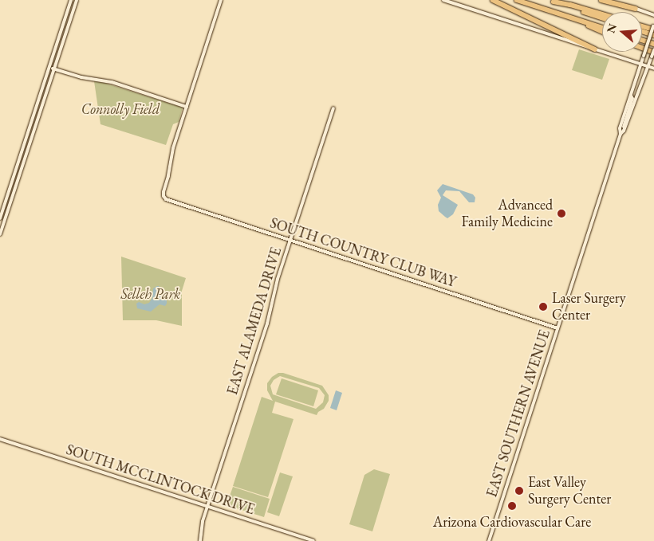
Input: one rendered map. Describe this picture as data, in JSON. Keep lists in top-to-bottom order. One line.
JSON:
{"streets":{"main road":["SOUTH COUNTRY CLUB WAY","EAST ALAMEDA DRIVE","EAST SOUTHERN AVENUE","SOUTH MCCLINTOCK DRIVE"]},"crossings":[["SOUTH COUNTRY CLUB WAY","EAST ALAMEDA DRIVE"],["SOUTH COUNTRY CLUB WAY","EAST SOUTHERN AVENUE"],["EAST ALAMEDA DRIVE","SOUTH MCCLINTOCK DRIVE"]],"parks":["Connolly Field","Selleh Park"],"places":["Advanced Family Medicine","Laser Surgery Center","East Valley Surgery Center","Arizona Cardiovascular Care"],"north":"left"}
